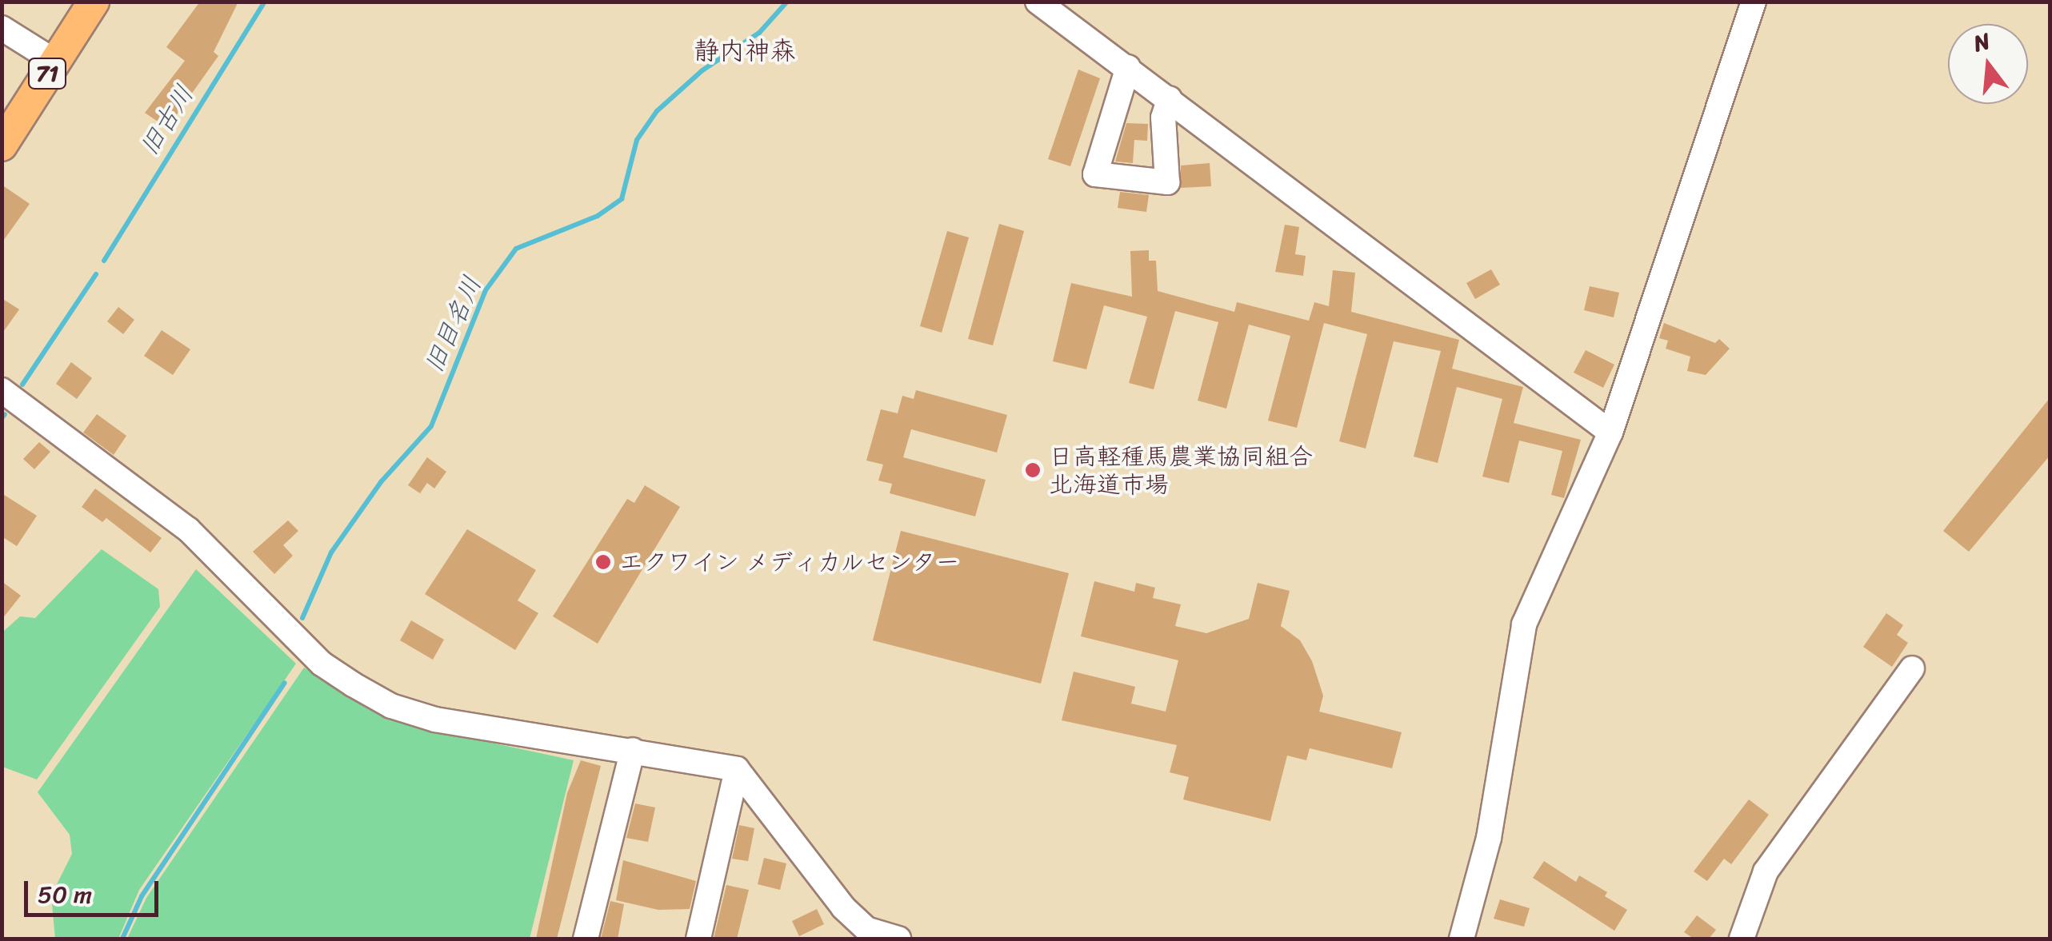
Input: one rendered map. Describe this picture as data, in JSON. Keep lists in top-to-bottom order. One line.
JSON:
{"streets":{"main road":["71"]},"districts":["静内神森"],"water":["旧古川","旧目名川"],"places":["日高軽種馬農業協同組合 北海道市場","エクワイン メディカルセンター"],"scale_bar":"50 m","north":"top"}
